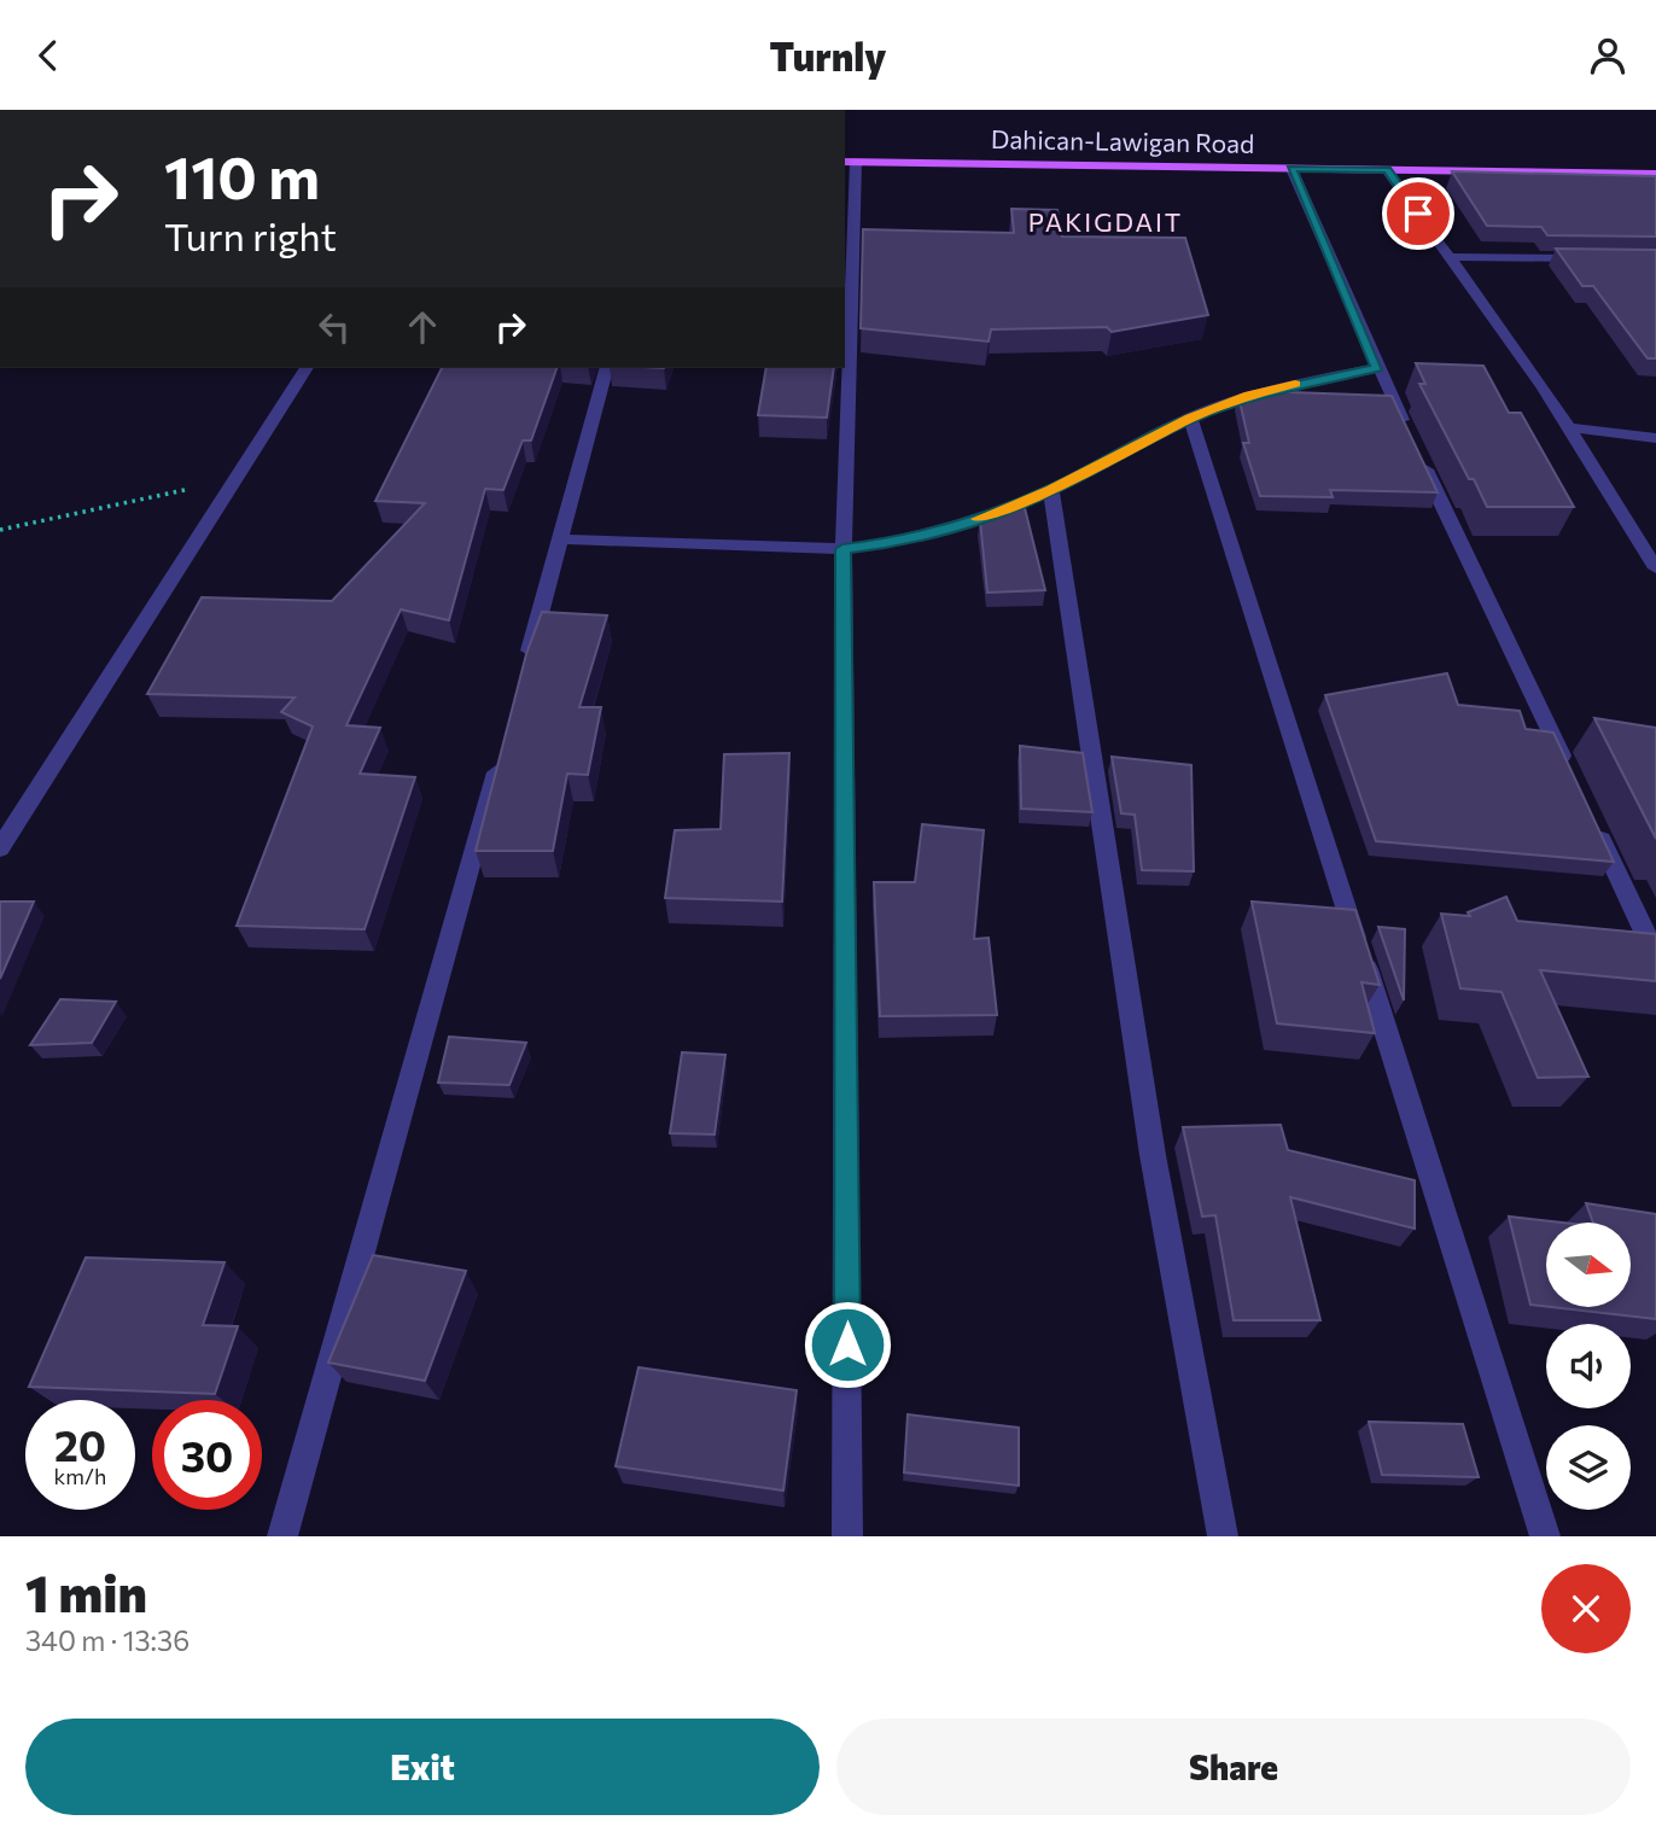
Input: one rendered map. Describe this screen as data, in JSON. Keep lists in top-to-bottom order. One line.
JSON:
{"streets":{"main road":["Dahican-Lawigan Road"]},"districts":["PAKIGDAIT"],"north":"right","page":{"header":"Turnly","turn":["110 m","Turn right"],"speed":"20 km/h","limit":"30","heading":["1 min","340 m · 13:36"],"buttons":["Exit","Share"]}}
